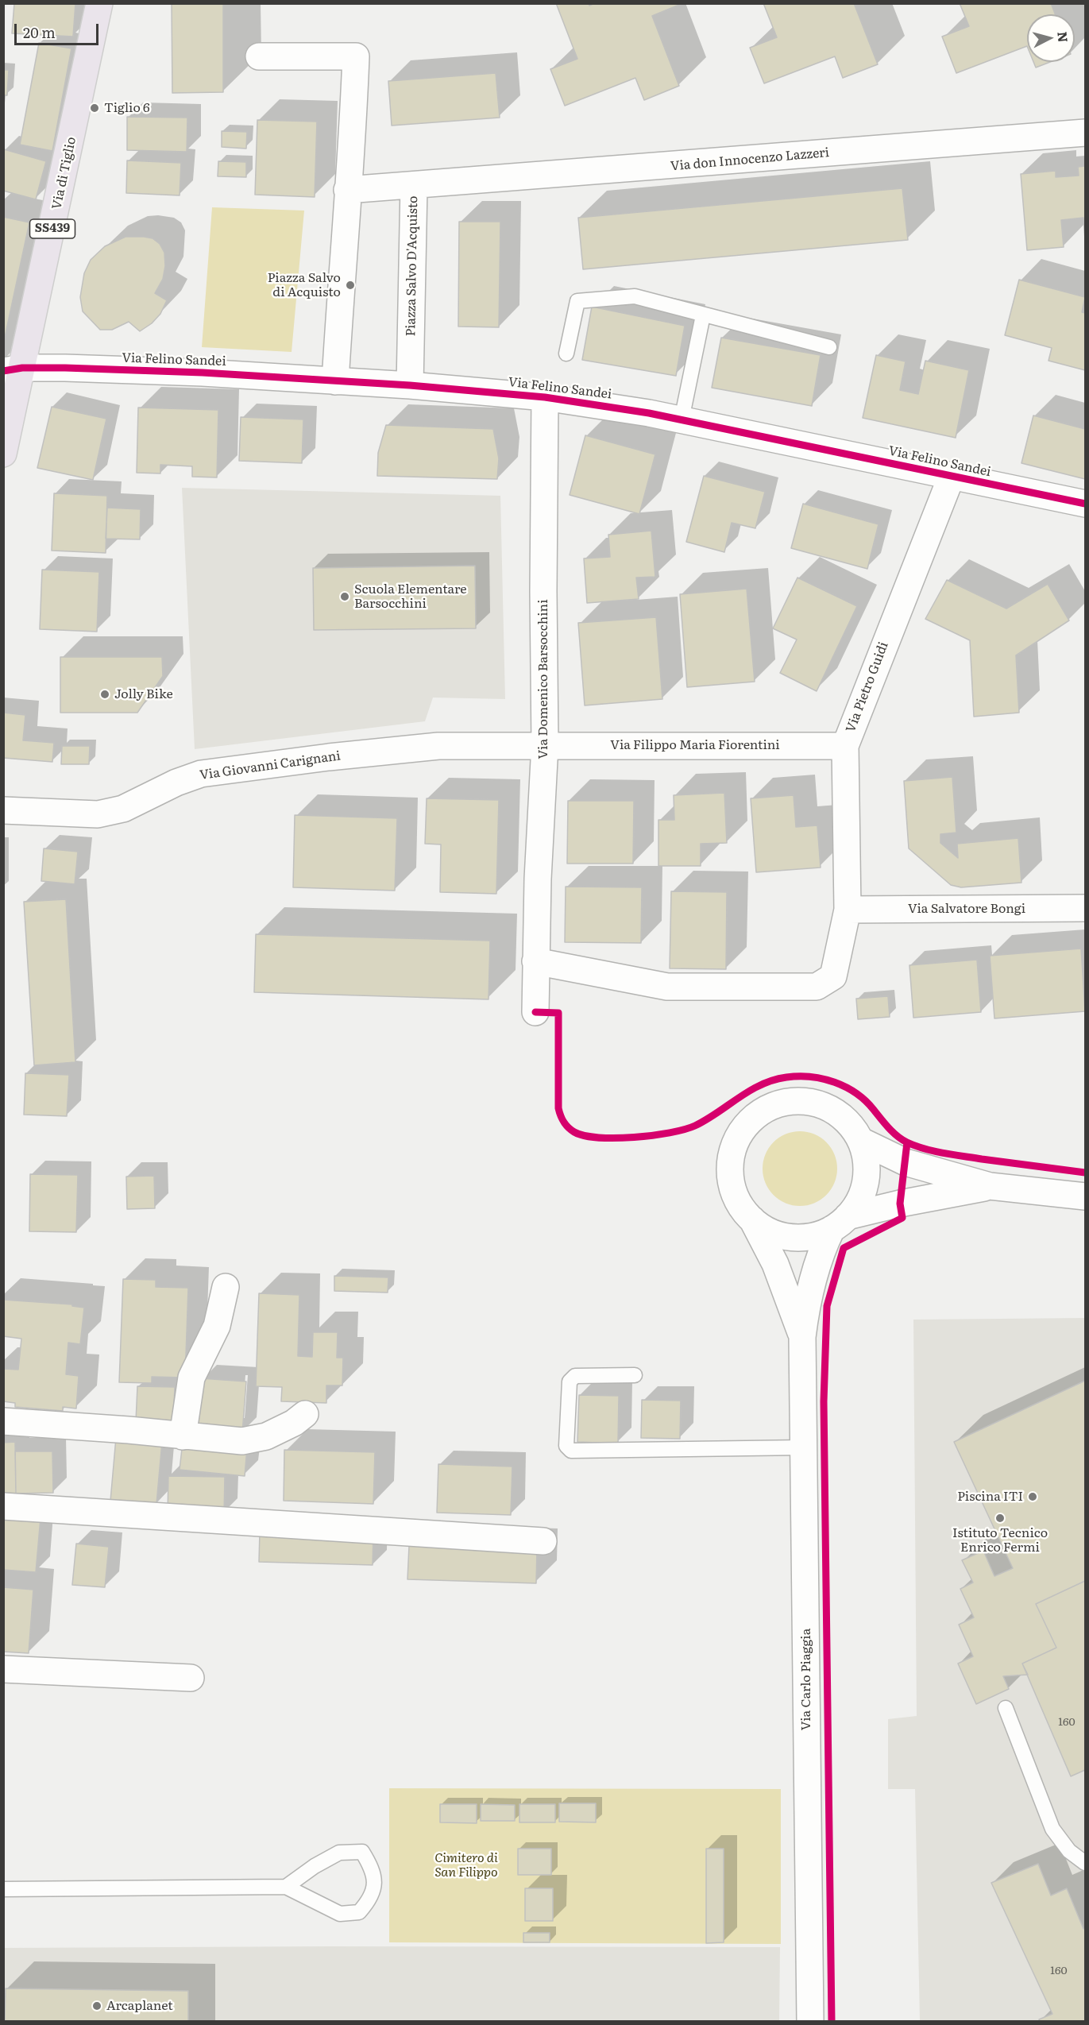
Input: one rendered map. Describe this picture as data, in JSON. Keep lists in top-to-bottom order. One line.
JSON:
{"streets":{"main road":["Via di Tiglio","SS439"],"street":["Via don Innocenzo Lazzeri","Piazza Salvo D'Acquisto","Via Felino Sandei","Via Domenico Barsocchini","Via Pietro Guidi","Via Filippo Maria Fiorentini","Via Giovanni Carignani","Via Salvatore Bongi","Via Carlo Piaggia"]},"crossings":[["Via don Innocenzo Lazzeri","Piazza Salvo D'Acquisto"],["Via di Tiglio","Via Felino Sandei"],["Piazza Salvo D'Acquisto","Via Felino Sandei"],["Via Felino Sandei","Via Domenico Barsocchini"],["Via Felino Sandei","Via Pietro Guidi"],["Via Domenico Barsocchini","Via Filippo Maria Fiorentini"],["Via Domenico Barsocchini","Via Giovanni Carignani"],["Via Pietro Guidi","Via Filippo Maria Fiorentini"],["Via Pietro Guidi","Via Salvatore Bongi"],["Via Filippo Maria Fiorentini","Via Giovanni Carignani"]],"parks":["Cimitero di San Filippo"],"places":["Tiglio 6","Piazza Salvo di Acquisto","Scuola Elementare Barsocchini","Jolly Bike","Piscina ITI","Istituto Tecnico Enrico Fermi","Arcaplanet"],"house_numbers":["160","160"],"scale_bar":"20 m","north":"right"}
